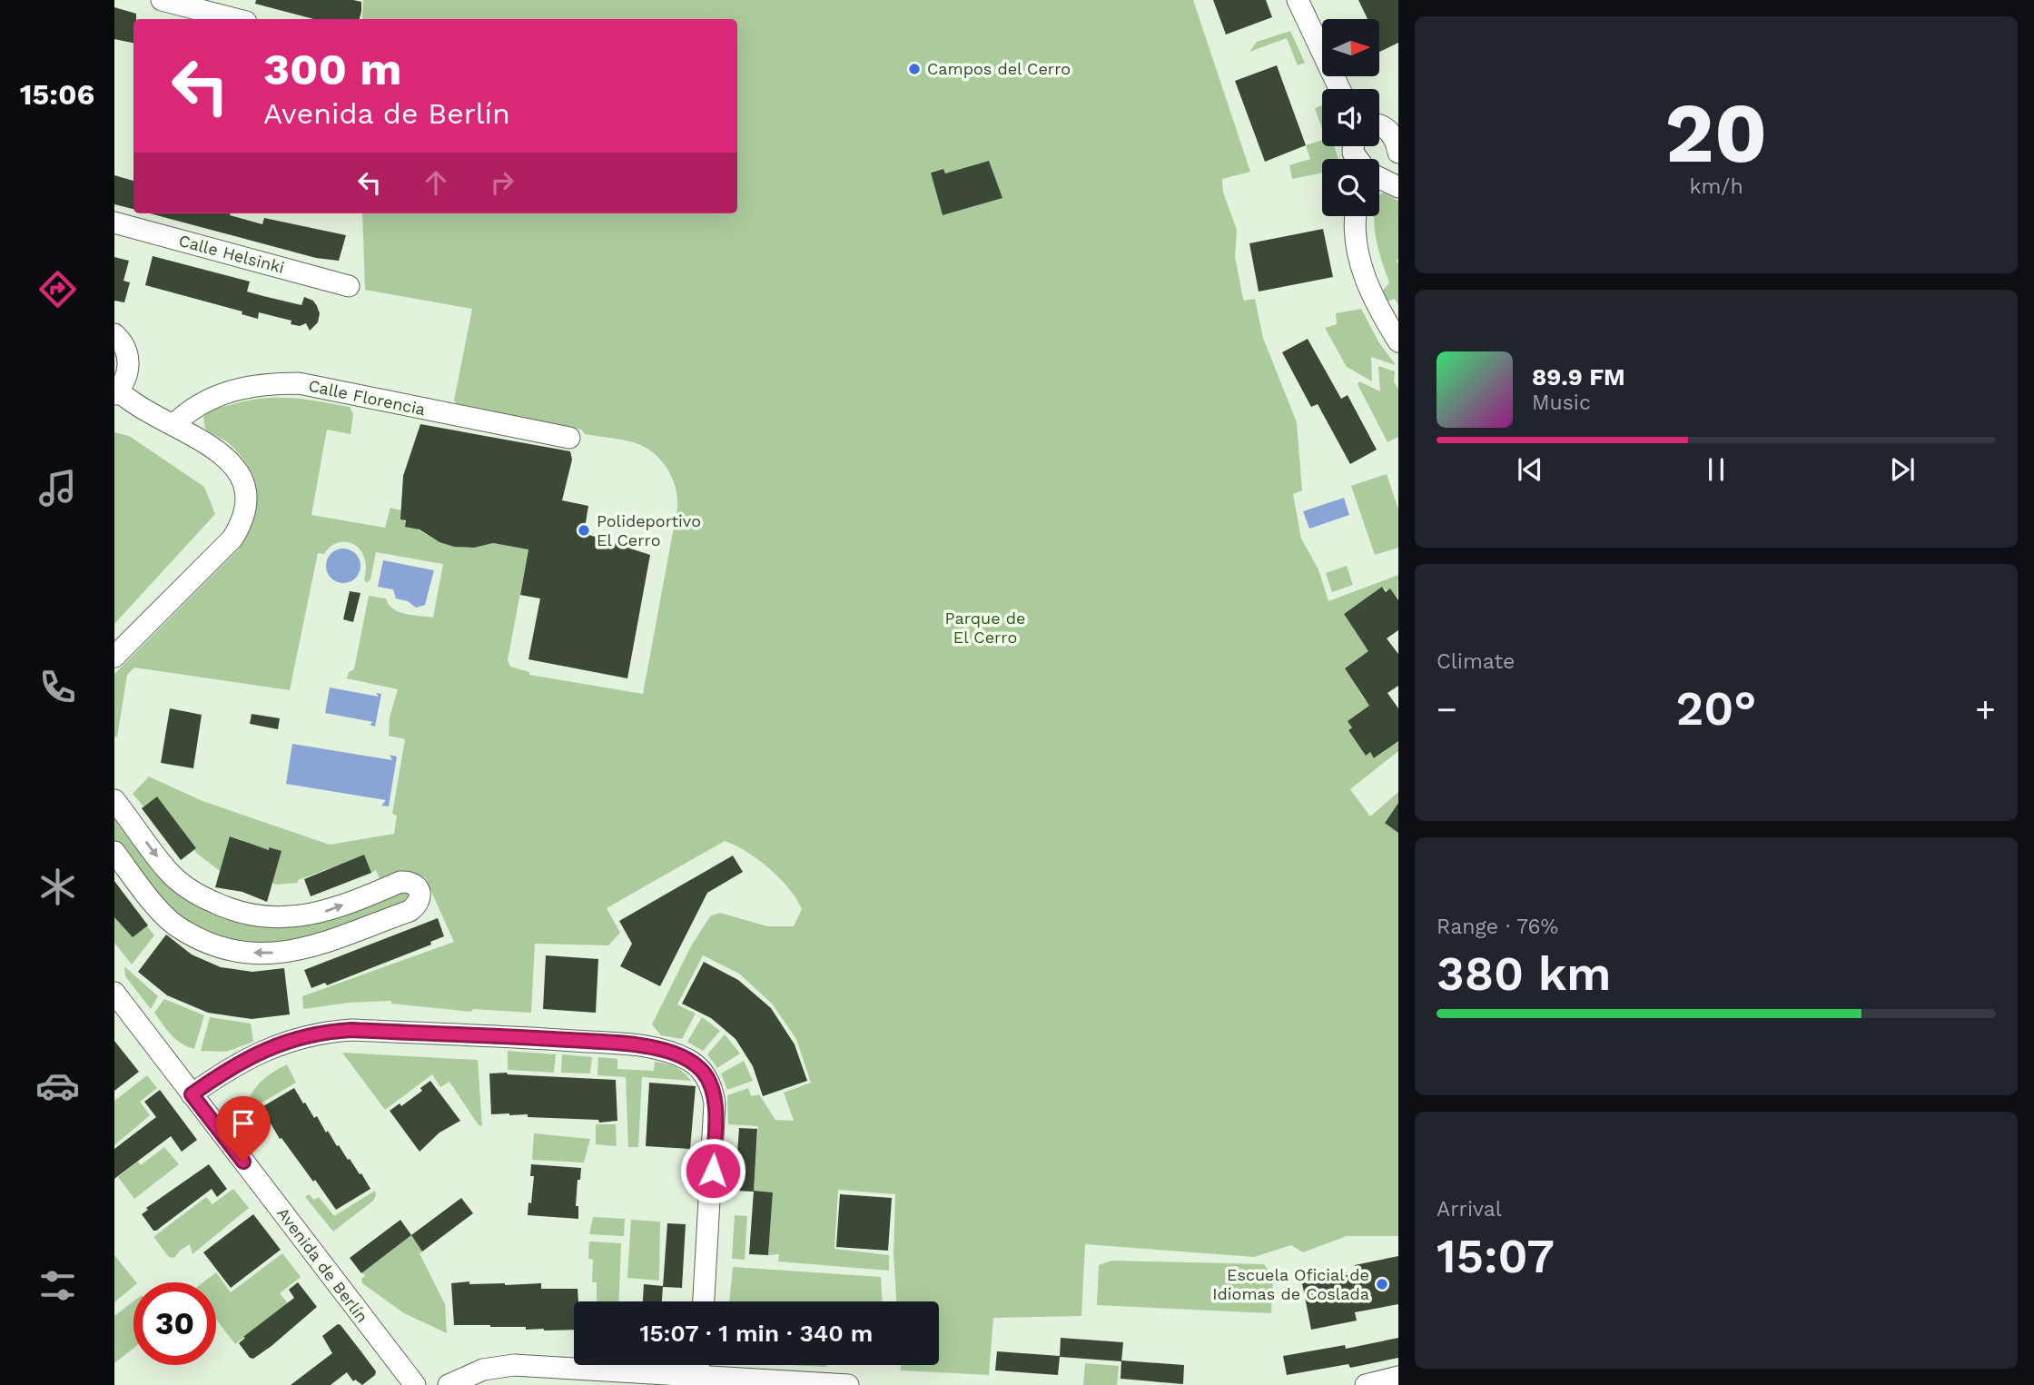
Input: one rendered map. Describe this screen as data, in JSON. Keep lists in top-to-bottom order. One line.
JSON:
{"streets":{"street":["Calle Helsinki","Calle Florencia","Avenida de Berlín"]},"parks":["Parque de El Cerro"],"places":["Campos del Cerro","Polideportivo El Cerro","Escuela Oficial de Idiomas de Coslada"],"north":"right","page":{"tabs":"15:06","tile":[["20","km/h"],"Climate",["Range · 76%","380 km"],["Arrival","15:07"]],"turn":["300 m","Avenida de Berlín"],"song":["89.9 FM","Music"],"heat":["−","20°","+"],"limit":"30","trip":"15:07 · 1 min · 340 m"}}
